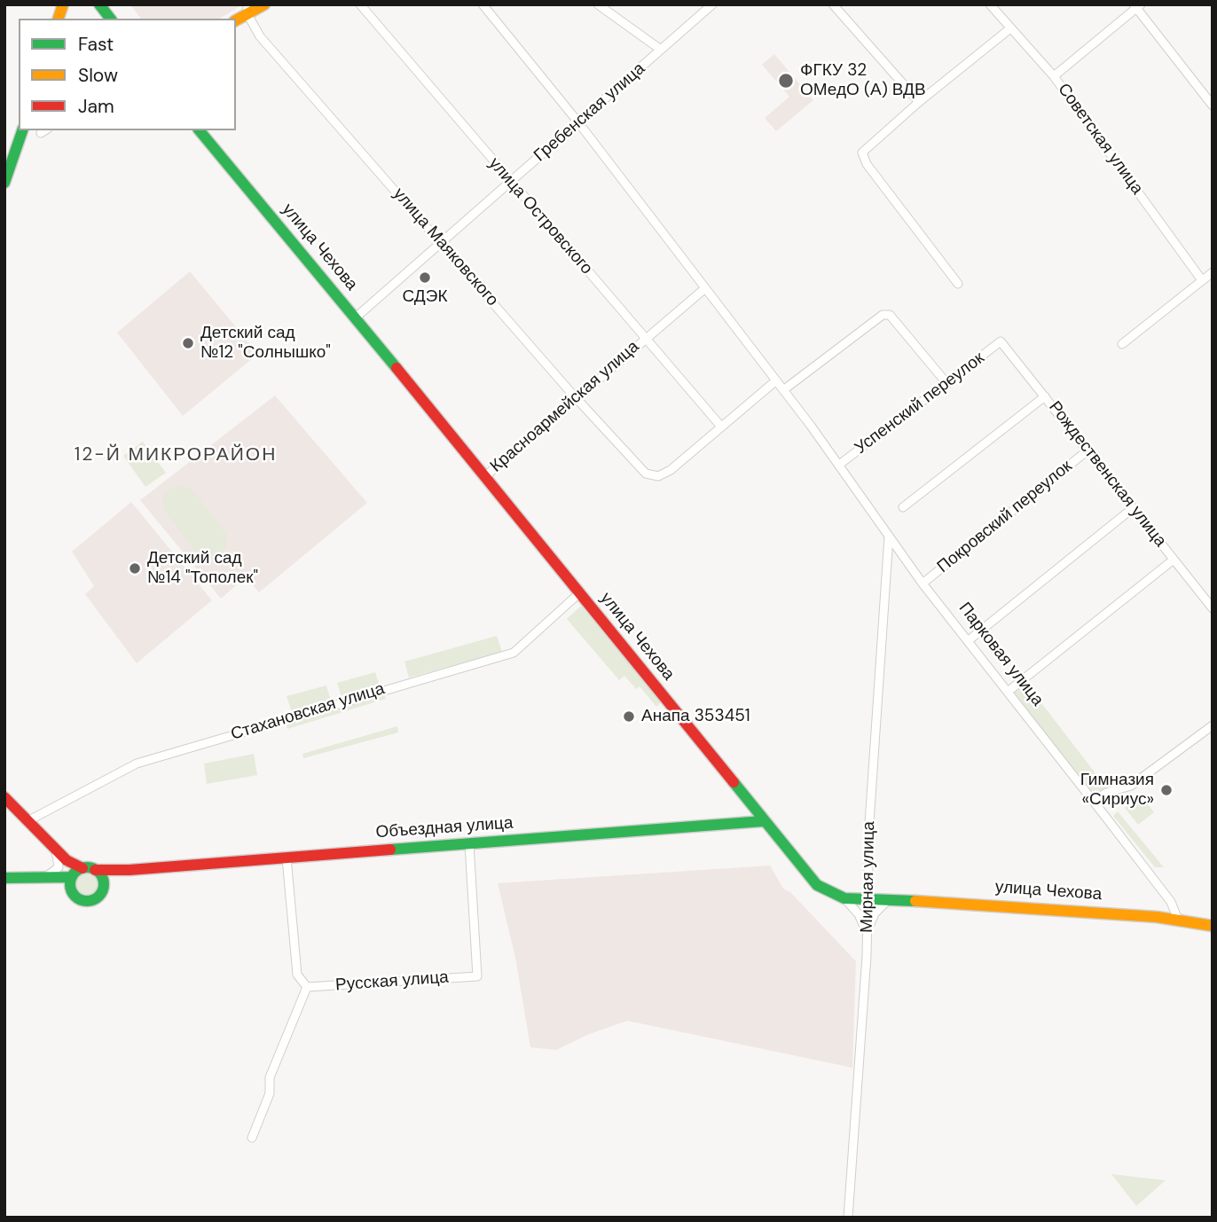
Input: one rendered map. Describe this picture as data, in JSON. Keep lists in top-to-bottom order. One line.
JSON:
{"streets":{"main road":["улица Чехова","Объездная улица"],"street":["Гребенская улица","Советская улица","улица Островского","улица Маяковского","Успенский переулок","Красноармейская улица","Рождественская улица","Покровский переулок","Парковая улица","Стахановская улица","Мирная улица","Русская улица"]},"crossings":[["Гребенская улица","улица Островского"],["Гребенская улица","улица Чехова"],["Гребенская улица","улица Маяковского"],["Гребенская улица","Парковая улица"],["улица Островского","улица Маяковского"],["улица Островского","Красноармейская улица"],["улица Чехова","Красноармейская улица"],["улица Чехова","Парковая улица"],["улица Чехова","Стахановская улица"],["улица Чехова","Объездная улица"],["улица Чехова","Мирная улица"],["улица Маяковского","Красноармейская улица"],["Успенский переулок","Рождественская улица"],["Успенский переулок","Парковая улица"],["Красноармейская улица","Парковая улица"],["Рождественская улица","Покровский переулок"],["Покровский переулок","Парковая улица"],["Парковая улица","Мирная улица"],["Объездная улица","Русская улица"]],"districts":["12-Й МИКРОРАЙОН"],"places":["ФГКУ 32 ОМедО (А) ВДВ","СДЭК","Детский сад №12 \"Солнышко\"","Детский сад №14 \"Тополек\"","Анапа 353451","Гимназия «Сириус»"],"legend":["Fast","Slow","Jam"]}
